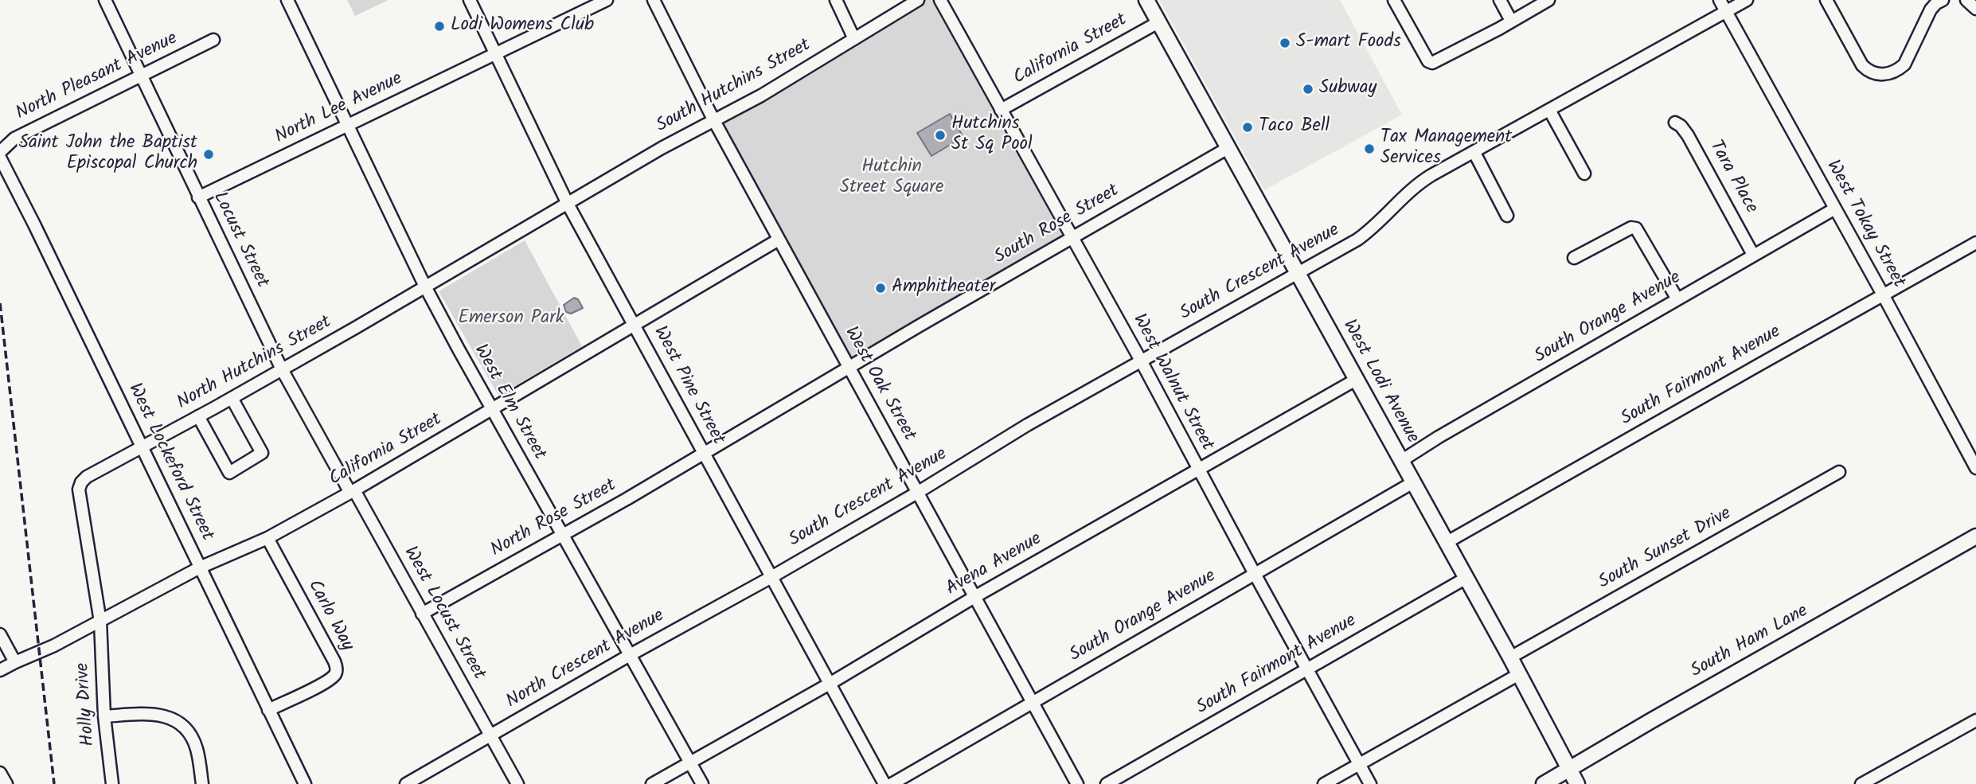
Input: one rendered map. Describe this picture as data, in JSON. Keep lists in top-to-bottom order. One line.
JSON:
{"streets":{"main road":["West Lodi Avenue","South Ham Lane"],"street":["California Street","North Pleasant Avenue","South Hutchins Street","North Lee Avenue","Tara Place","West Tokay Street","South Rose Street","Locust Street","South Crescent Avenue","South Orange Avenue","North Hutchins Street","South Fairmont Avenue","West Walnut Street","West Oak Street","West Pine Street","West Elm Street","West Lockeford Street","North Rose Street","South Sunset Drive","Avena Avenue","West Locust Street","Carlo Way","North Crescent Avenue","Holly Drive"]},"crossings":[["California Street","Locust Street"],["California Street","North Hutchins Street"],["California Street","West Lodi Avenue"],["California Street","West Walnut Street"],["California Street","West Oak Street"],["California Street","West Pine Street"],["California Street","West Elm Street"],["California Street","West Lockeford Street"],["California Street","West Locust Street"],["California Street","Carlo Way"],["California Street","Holly Drive"],["North Pleasant Avenue","Locust Street"],["South Hutchins Street","North Hutchins Street"],["South Hutchins Street","West Oak Street"],["South Hutchins Street","West Pine Street"],["North Lee Avenue","Locust Street"],["North Lee Avenue","West Pine Street"],["North Lee Avenue","West Elm Street"],["Tara Place","South Orange Avenue"],["West Tokay Street","South Crescent Avenue"],["West Tokay Street","South Orange Avenue"],["West Tokay Street","South Fairmont Avenue"],["South Rose Street","West Lodi Avenue"],["South Rose Street","West Walnut Street"],["South Rose Street","West Oak Street"],["South Rose Street","West Pine Street"],["South Rose Street","North Rose Street"],["Locust Street","North Hutchins Street"],["Locust Street","West Locust Street"],["South Crescent Avenue","West Lodi Avenue"],["South Crescent Avenue","West Walnut Street"],["South Crescent Avenue","West Oak Street"],["South Crescent Avenue","North Crescent Avenue"],["South Orange Avenue","West Lodi Avenue"],["South Orange Avenue","West Walnut Street"],["South Orange Avenue","West Oak Street"],["North Hutchins Street","West Pine Street"],["North Hutchins Street","West Elm Street"],["North Hutchins Street","West Lockeford Street"],["North Hutchins Street","Holly Drive"],["South Fairmont Avenue","West Lodi Avenue"],["South Fairmont Avenue","West Walnut Street"],["West Lodi Avenue","South Sunset Drive"],["West Lodi Avenue","Avena Avenue"],["West Lodi Avenue","South Ham Lane"],["West Walnut Street","Avena Avenue"],["West Oak Street","Avena Avenue"],["West Pine Street","North Rose Street"],["West Pine Street","Avena Avenue"],["West Pine Street","North Crescent Avenue"],["West Elm Street","North Rose Street"],["West Elm Street","Avena Avenue"],["West Elm Street","North Crescent Avenue"],["West Lockeford Street","Carlo Way"],["North Rose Street","West Locust Street"],["West Locust Street","North Crescent Avenue"]],"parks":["Hutchin Street Square","Emerson Park"],"places":["Lodi Womens Club","S-mart Foods","Subway","Taco Bell","Hutchins St Sq Pool","Tax Management Services","Saint John the Baptist Episcopal Church","Amphitheater"]}
